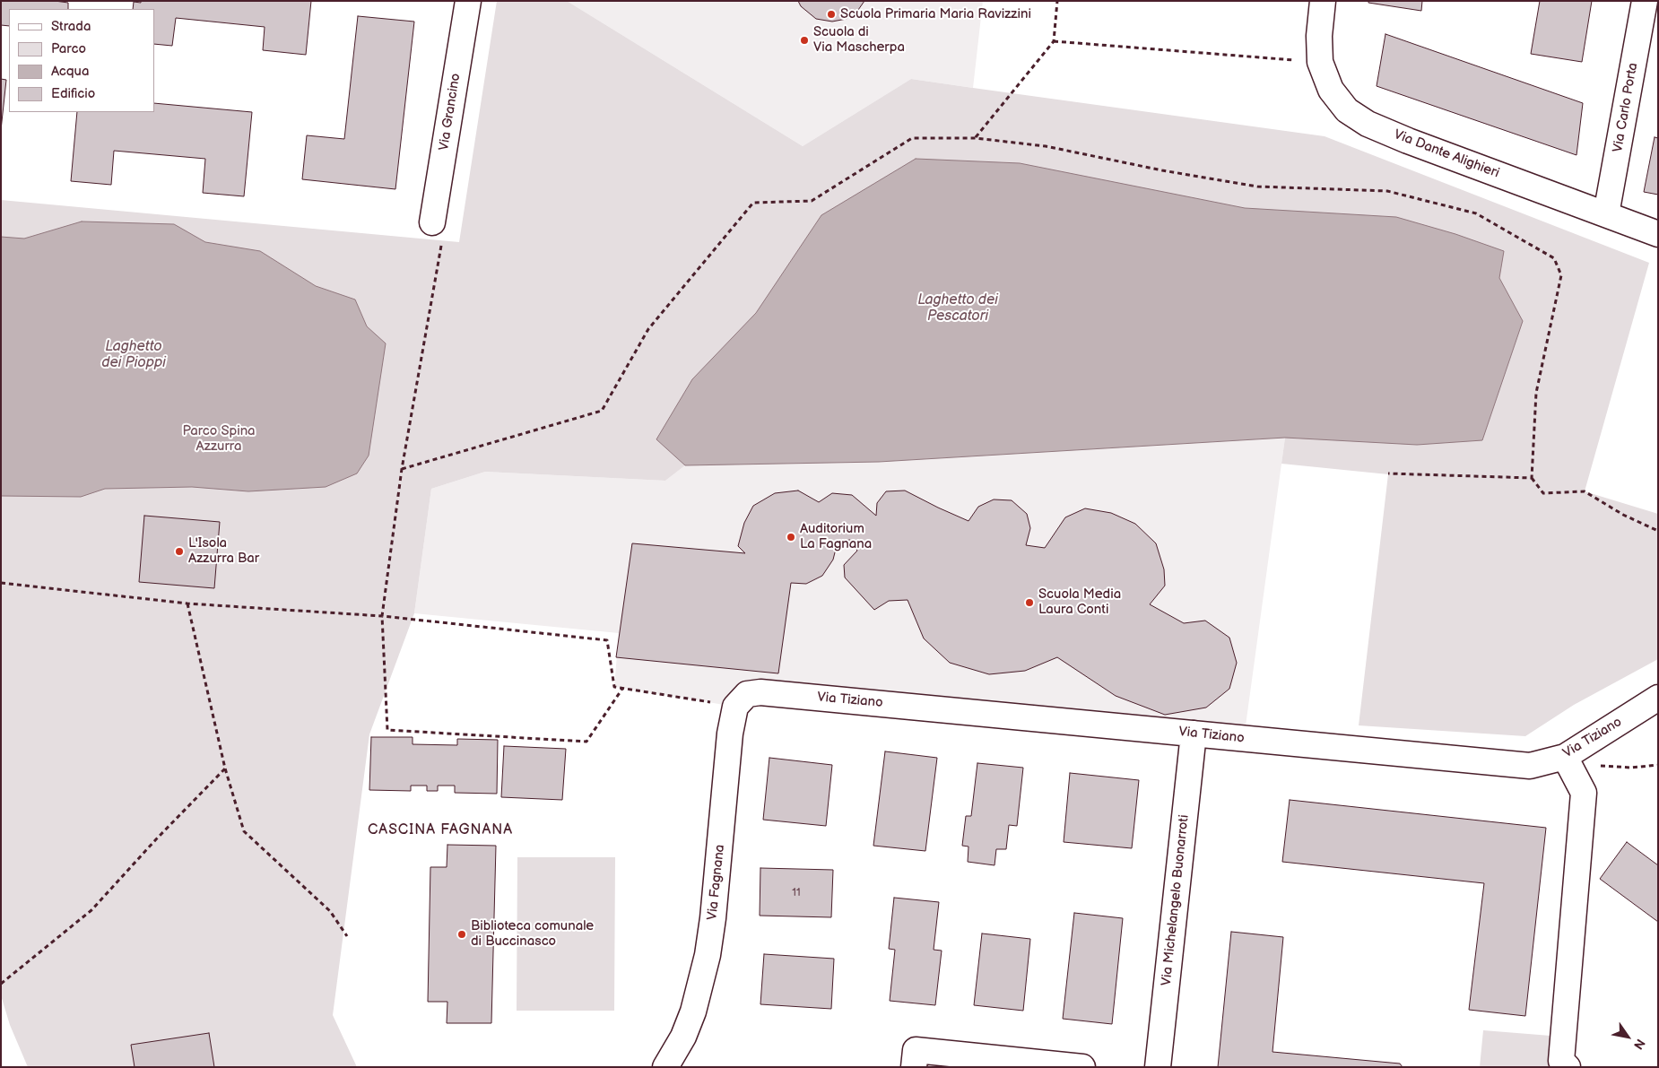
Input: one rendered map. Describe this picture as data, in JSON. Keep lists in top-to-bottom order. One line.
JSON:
{"streets":{"street":["Via Carlo Porta","Via Grancino","Via Dante Alighieri","Via Tiziano","Via Fagnana","Via Michelangelo Buonarroti"]},"crossings":[["Via Carlo Porta","Via Dante Alighieri"],["Via Tiziano","Via Fagnana"],["Via Tiziano","Via Michelangelo Buonarroti"]],"districts":["CASCINA FAGNANA"],"water":["Laghetto dei Pescatori","Laghetto dei Pioppi"],"parks":["Parco Spina Azzurra"],"places":["Scuola Primaria Maria Ravizzini","Scuola di Via Mascherpa","Auditorium La Fagnana","L'Isola Azzurra Bar","Scuola Media Laura Conti","Biblioteca comunale di Buccinasco"],"house_numbers":["11"],"legend":["Strada","Parco","Acqua","Edificio"],"north":"bottom right"}
